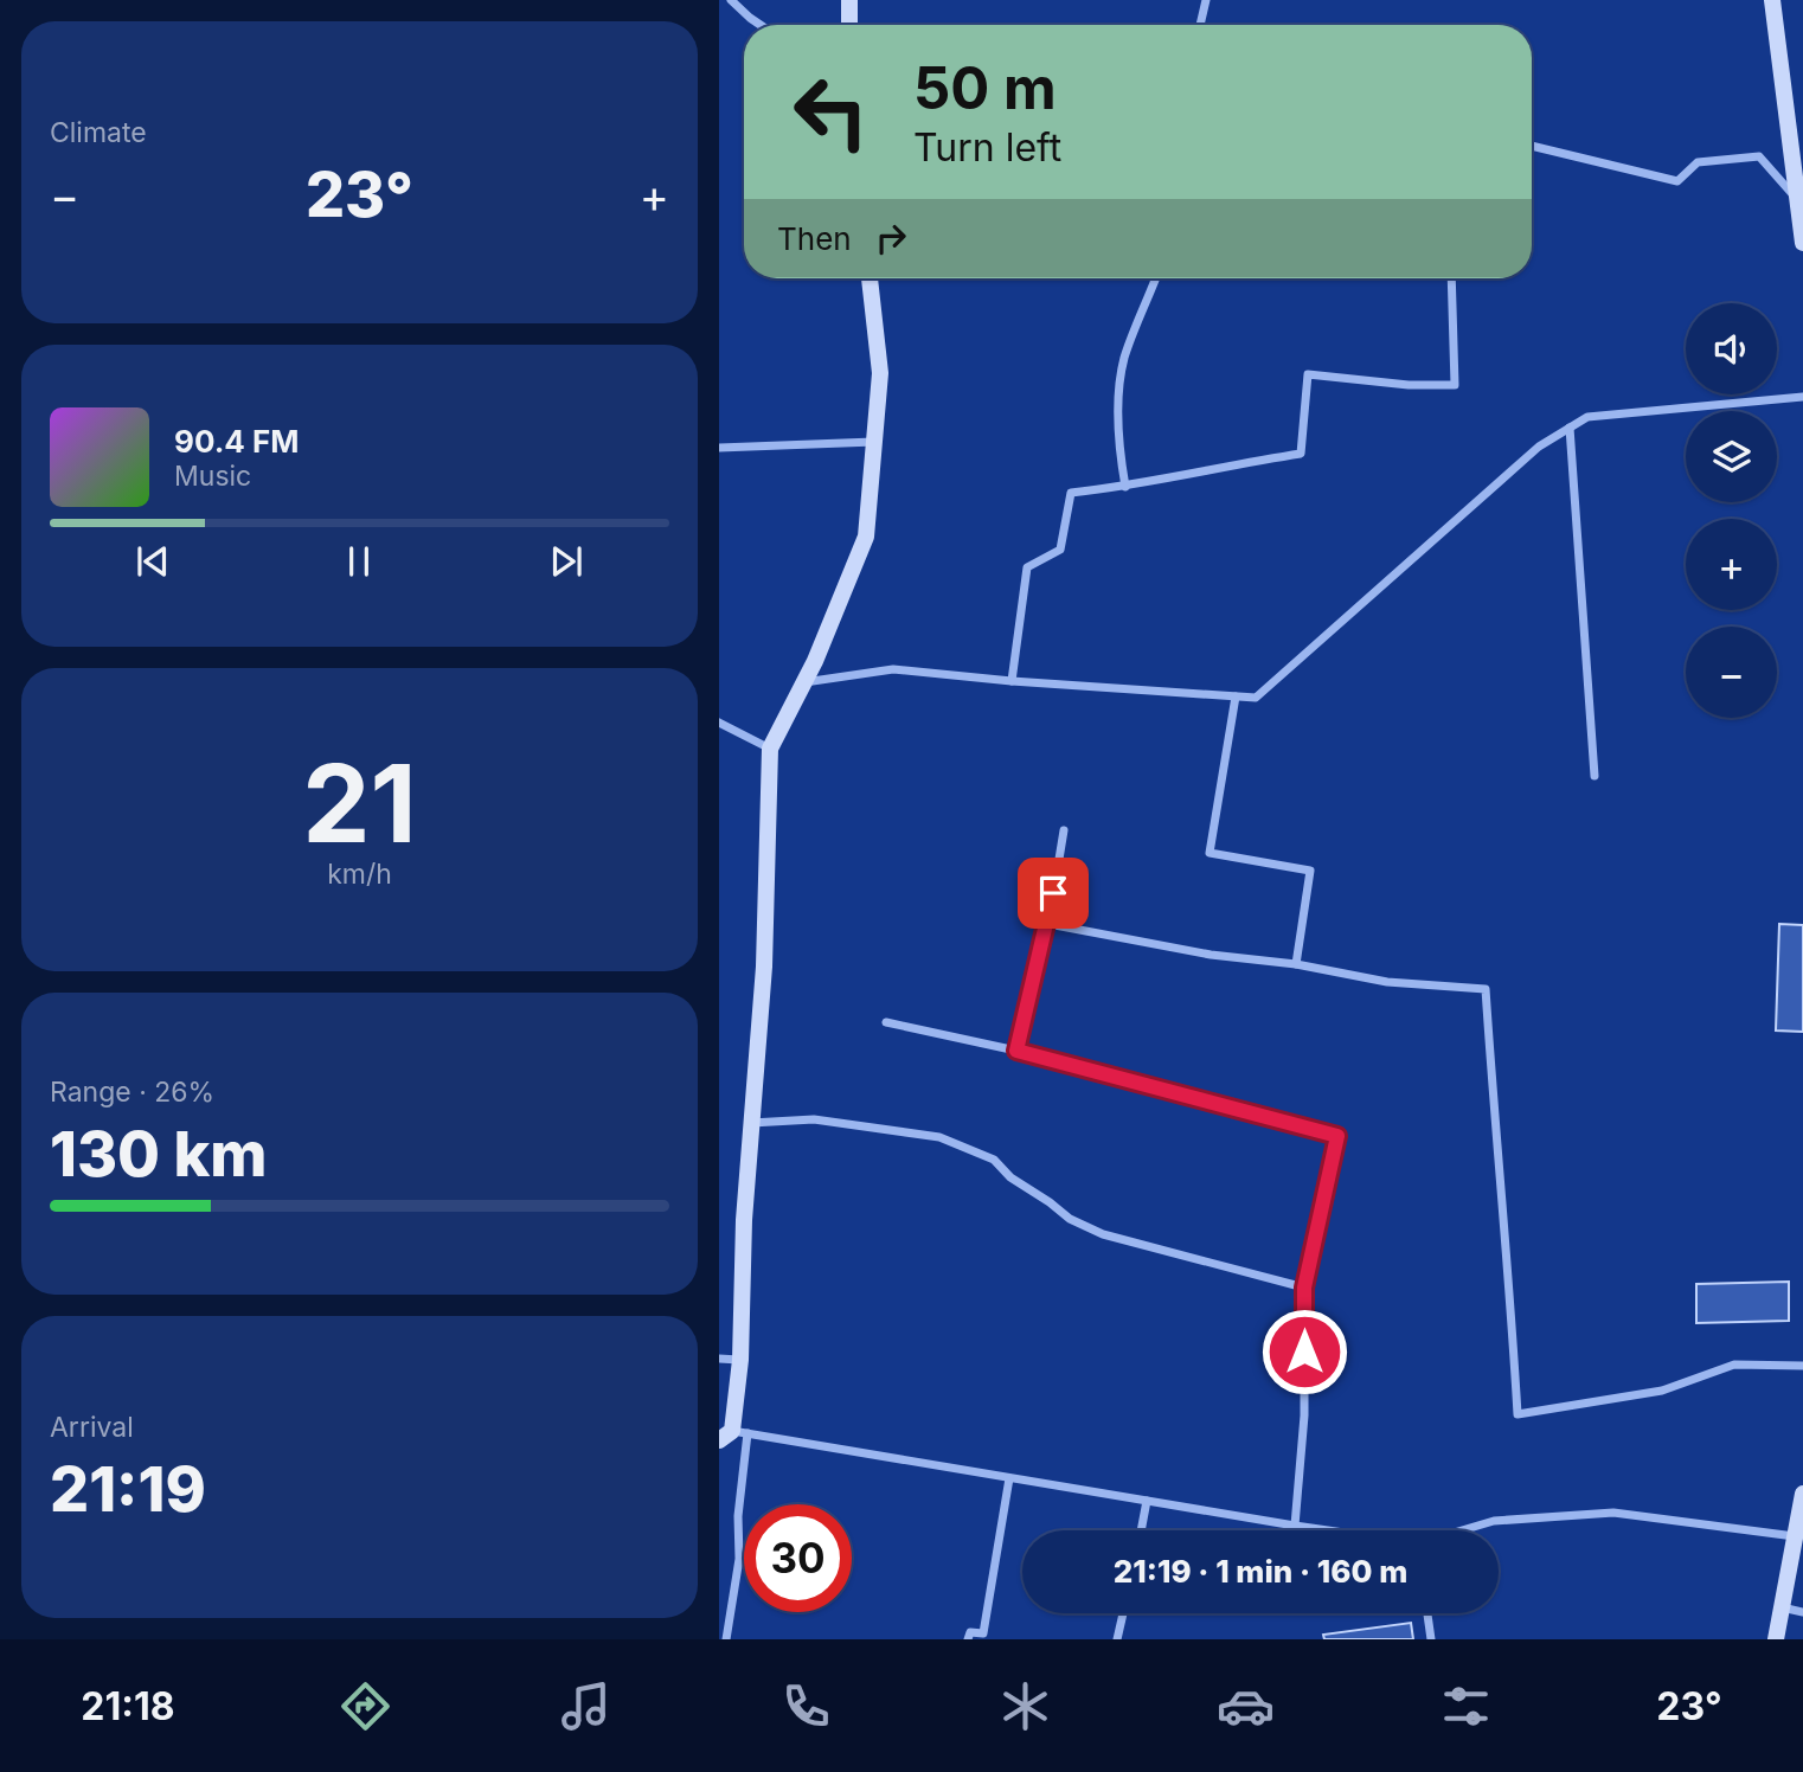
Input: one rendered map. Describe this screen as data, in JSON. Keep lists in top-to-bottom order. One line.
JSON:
{"page":{"tile":["Climate",["21","km/h"],["Range · 26%","130 km"],["Arrival","21:19"]],"turn":["50 m","Turn left"],"heat":["−","23°","+"],"then":"Then","map_buttons":["+","−"],"song":["90.4 FM","Music"],"limit":"30","trip":"21:19 · 1 min · 160 m","tabs":["21:18","23°"]}}
